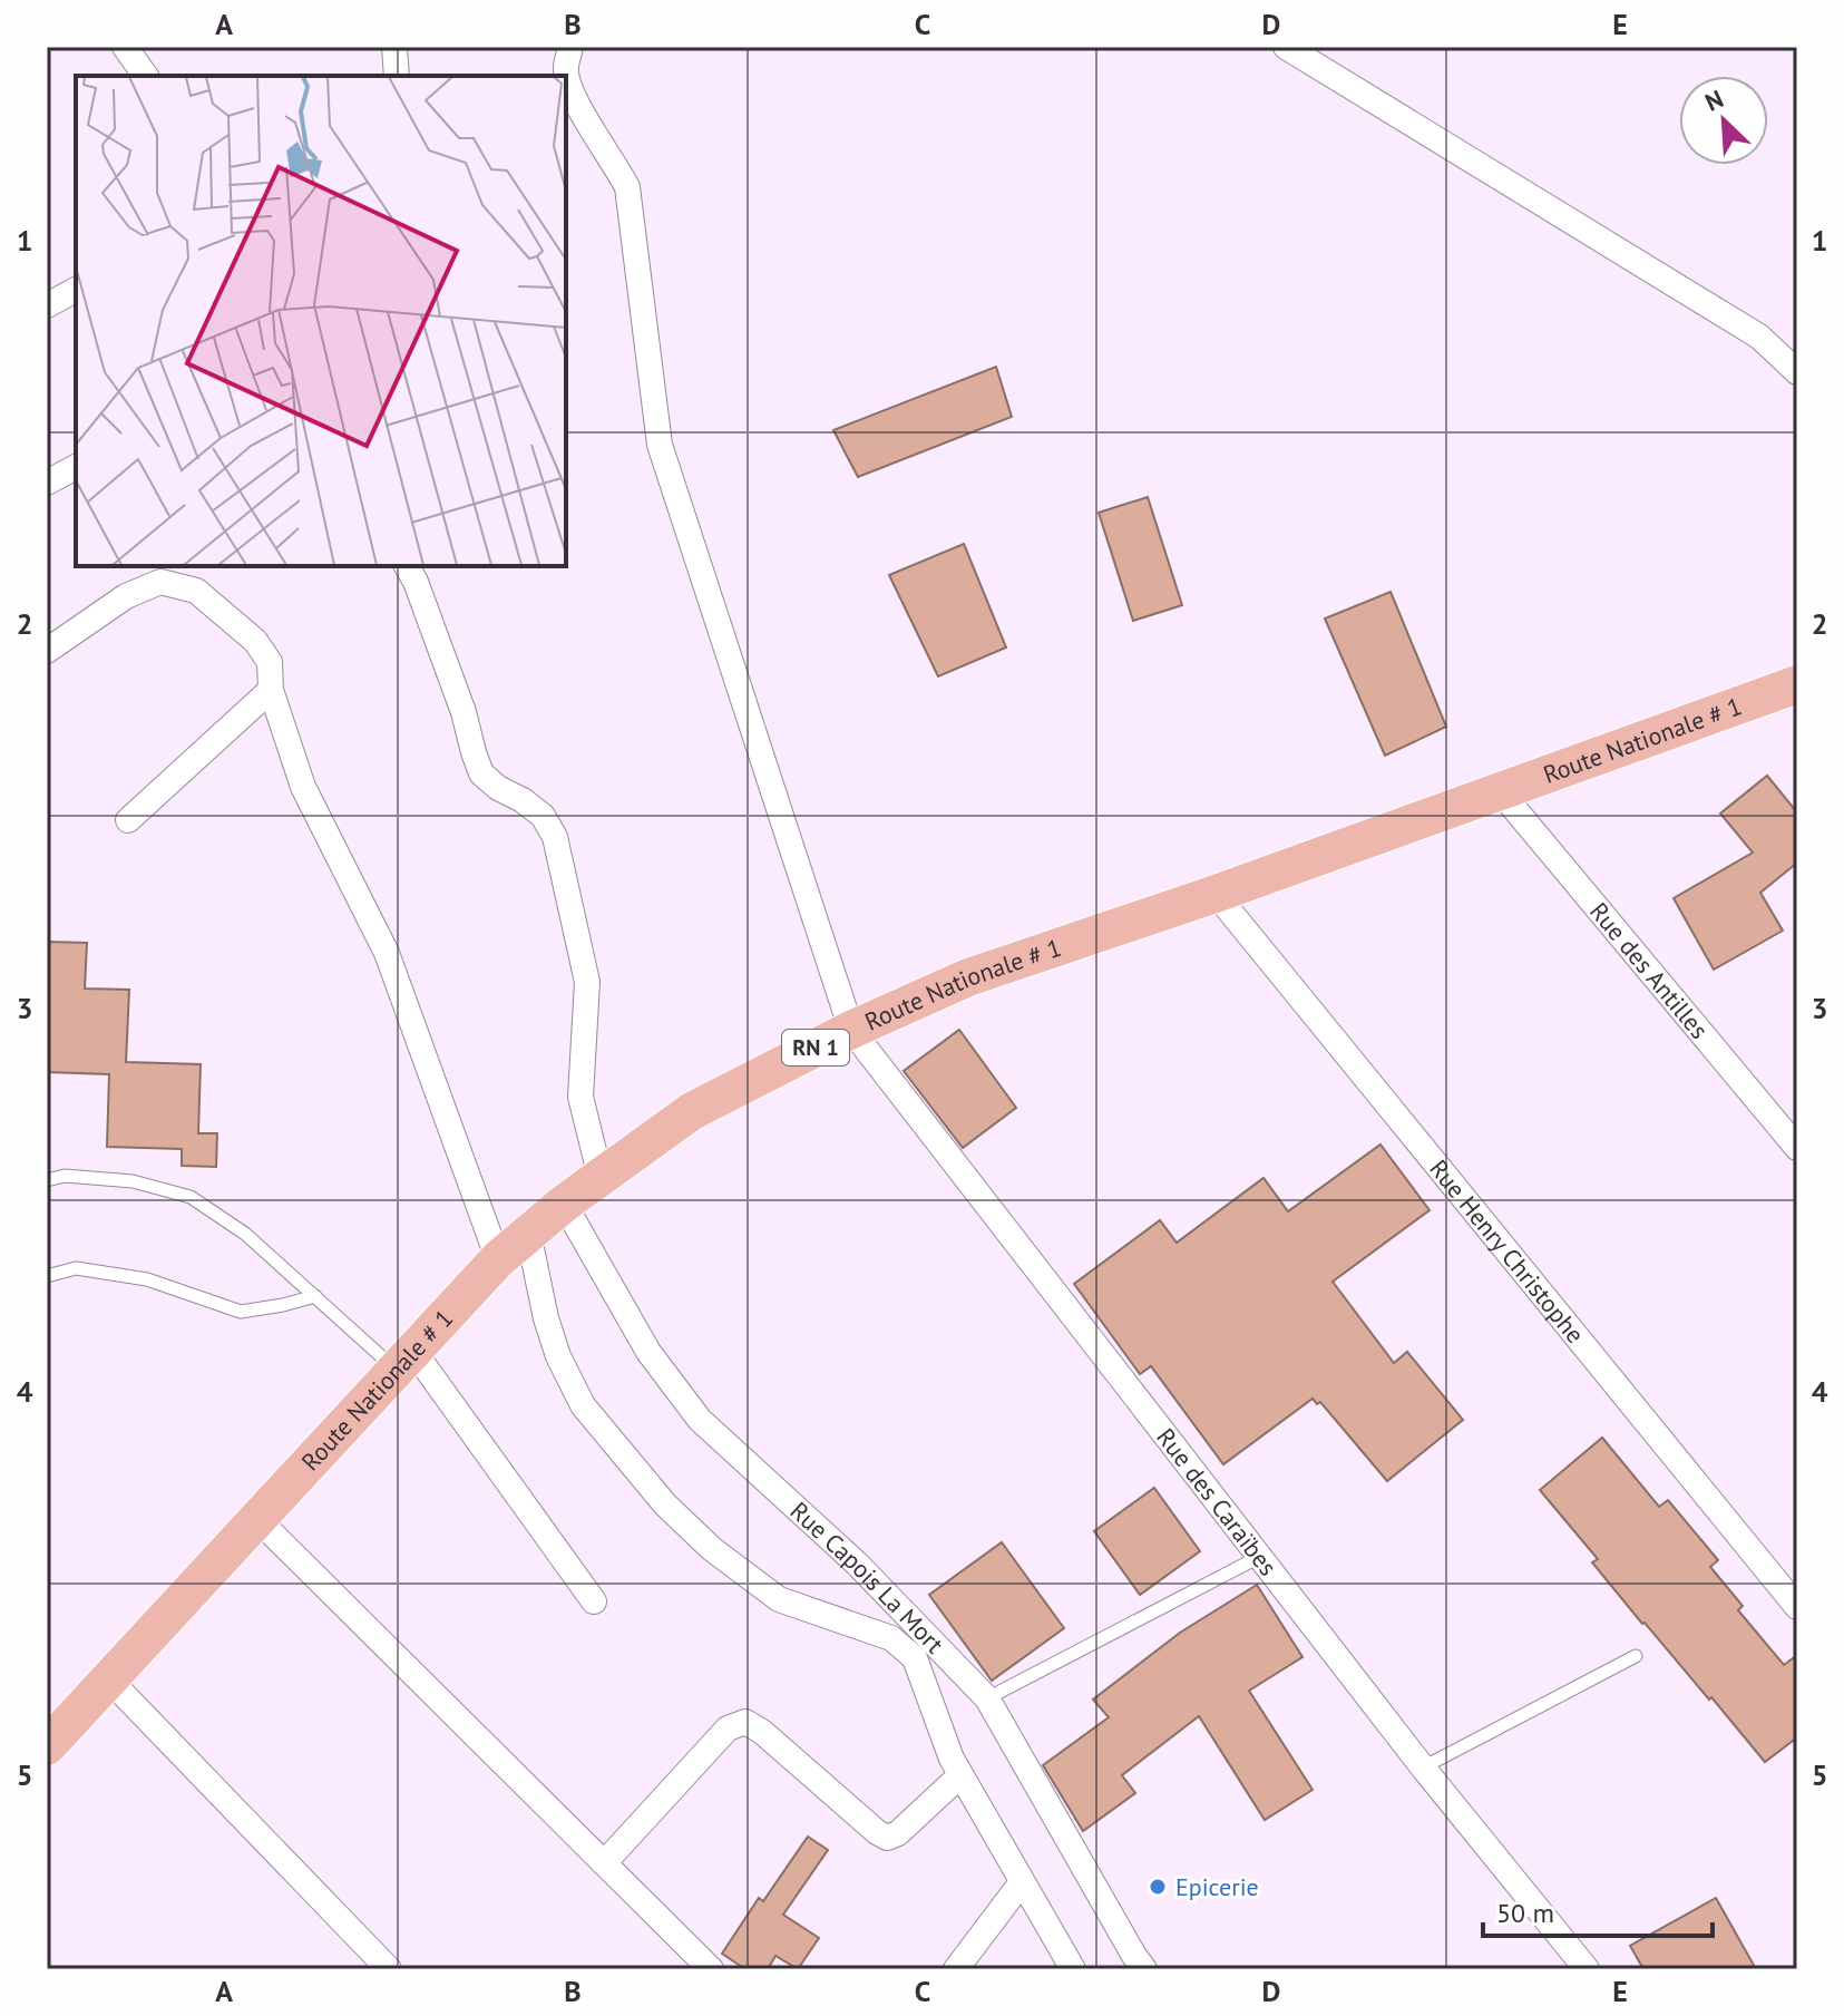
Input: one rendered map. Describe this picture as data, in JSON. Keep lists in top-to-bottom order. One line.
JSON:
{"streets":{"main road":["Route Nationale # 1","RN 1"],"street":["Rue des Antilles","Rue Henry Christophe","Rue des Caraïbes","Rue Capois La Mort"]},"crossings":[["Route Nationale # 1","Rue des Antilles"],["Route Nationale # 1","Rue Henry Christophe"],["Route Nationale # 1","Rue des Caraïbes"],["Route Nationale # 1","Rue Capois La Mort"]],"places":["Epicerie"],"scale_bar":"50 m","north":"top left","grid":{"columns":["A","B","C","D","E"],"rows":["1","2","3","4","5"]}}
